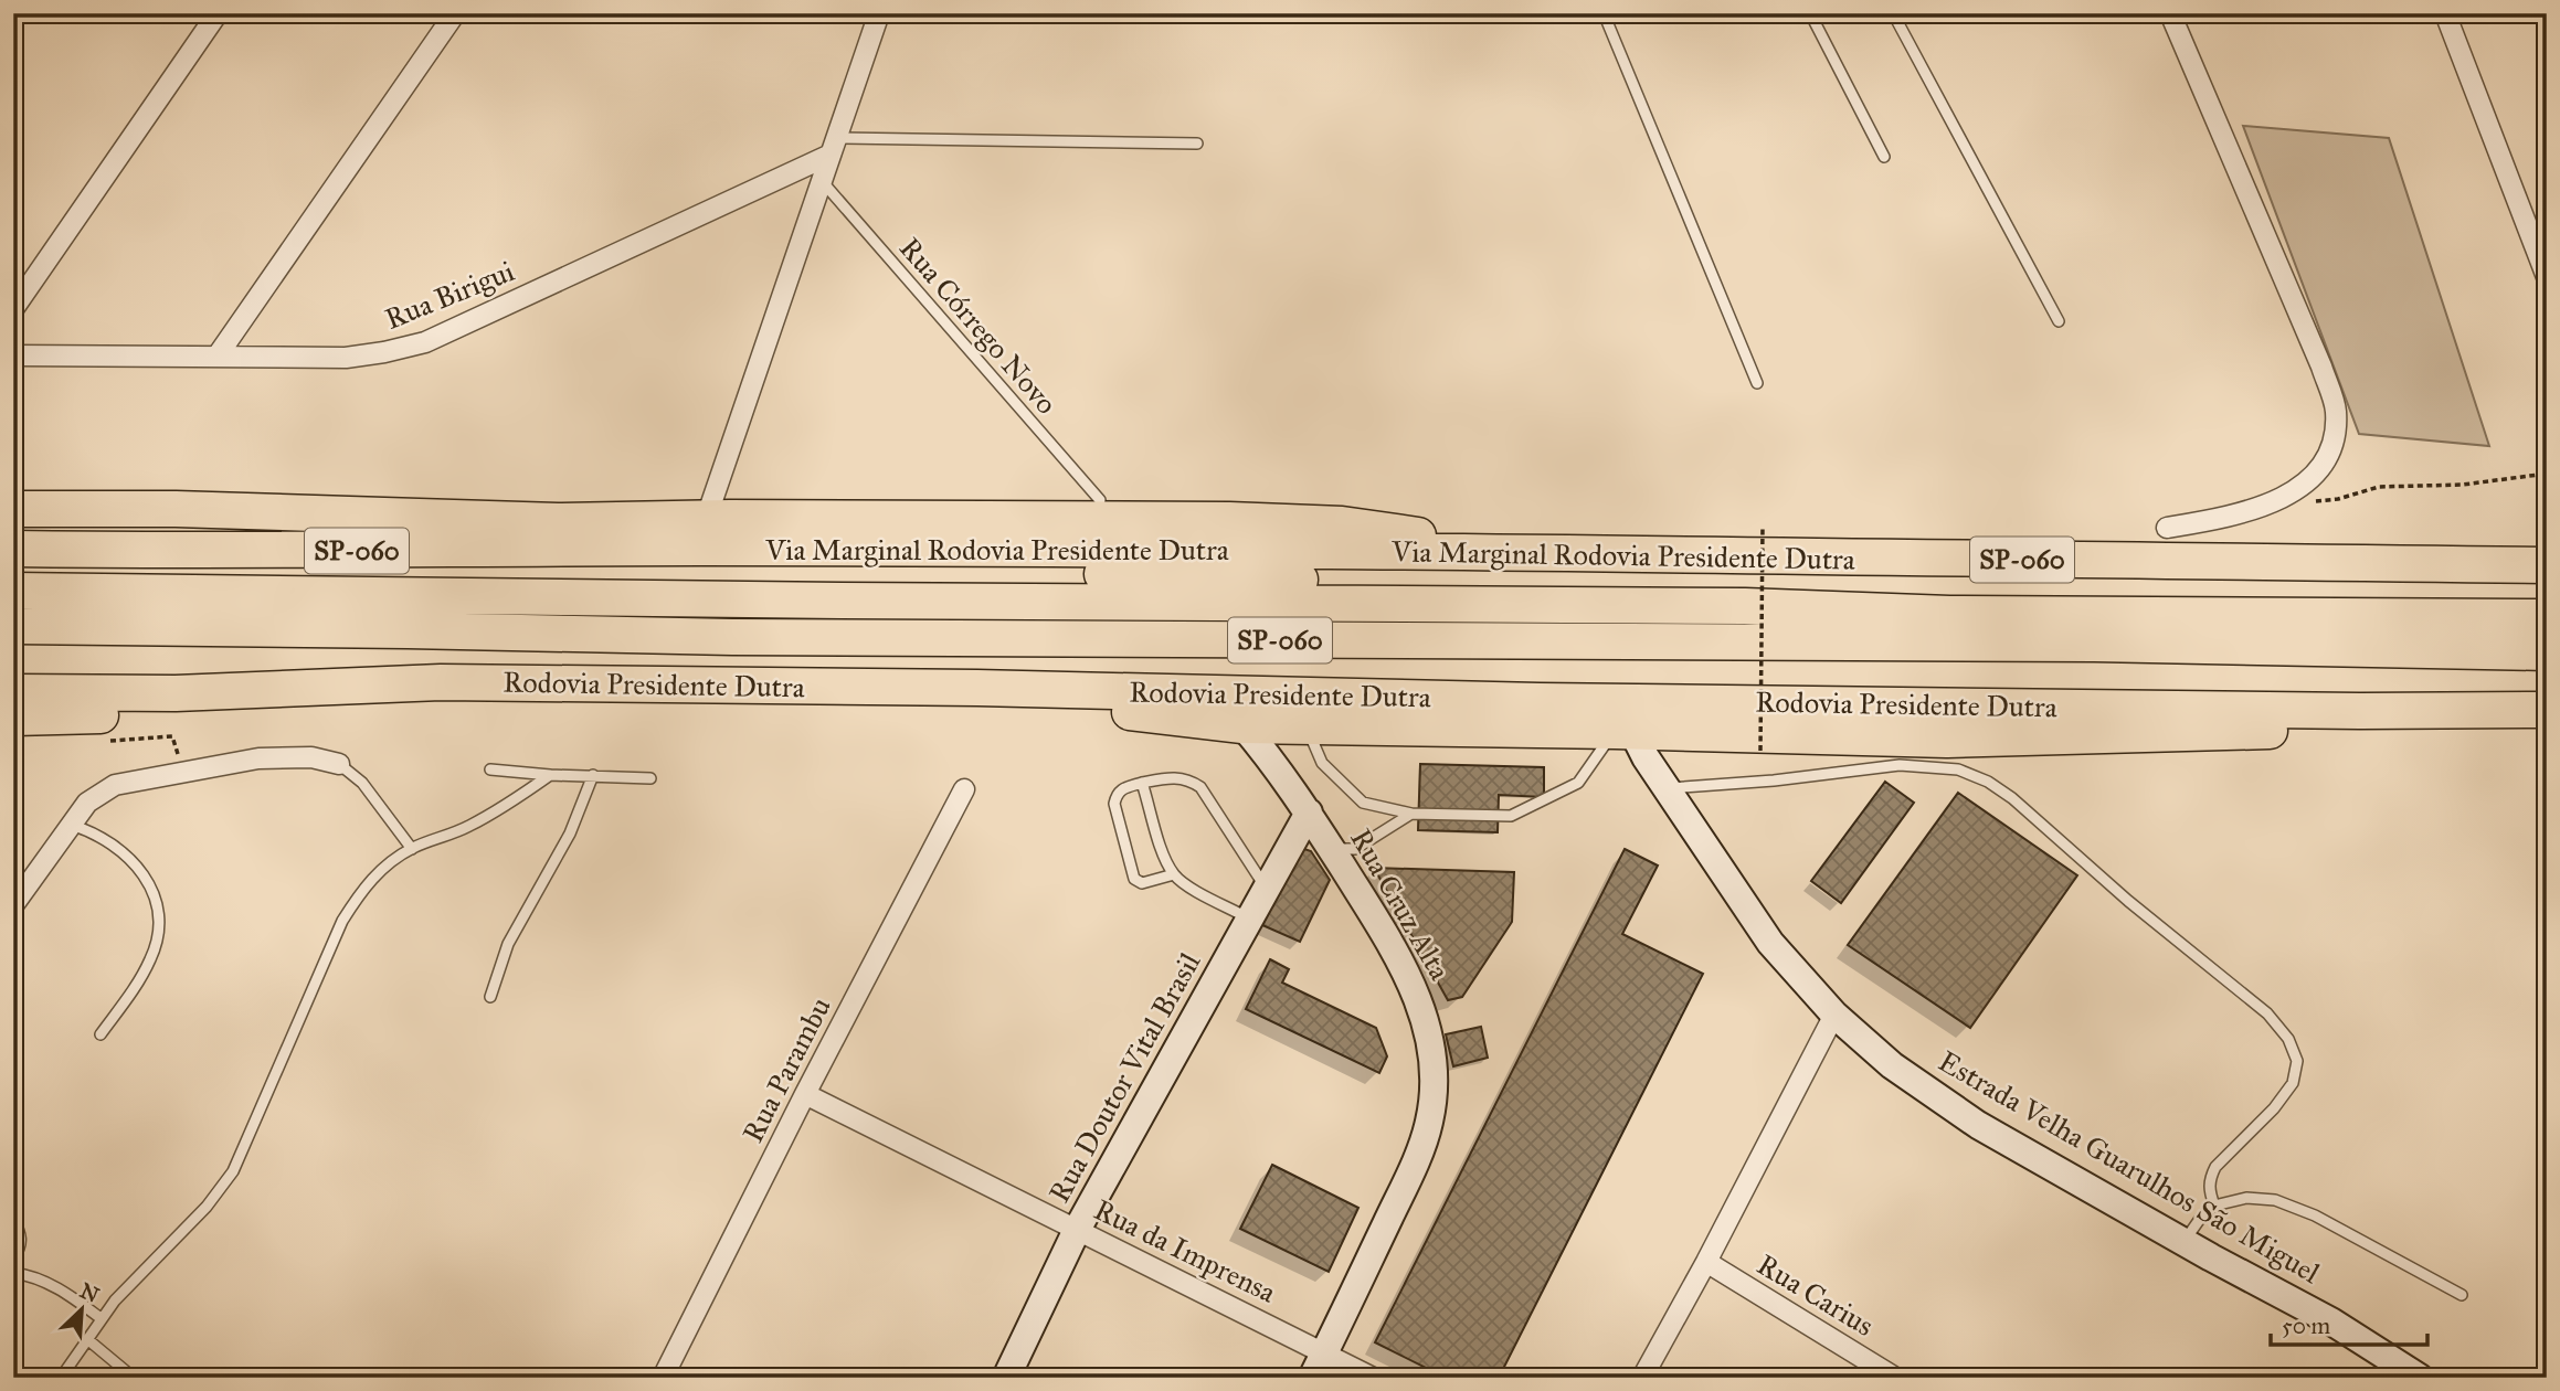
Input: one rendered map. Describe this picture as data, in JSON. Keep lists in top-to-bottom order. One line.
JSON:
{"streets":{"highway":["Via Marginal Rodovia Presidente Dutra","SP-060","Rodovia Presidente Dutra"],"street":["Rua Birigui","Rua Cruz Alta","Rua Parambu","Rua Doutor Vital Brasil","Estrada Velha Guarulhos São Miguel","Rua da Imprensa","Rua Carius"],"lane":["Rua Córrego Novo"]},"crossings":[["Via Marginal Rodovia Presidente Dutra","SP-060"],["Rua Cruz Alta","Rua Doutor Vital Brasil"],["Rua Cruz Alta","Rua da Imprensa"],["Rua Parambu","Rua da Imprensa"],["Rua Doutor Vital Brasil","Rua da Imprensa"]],"scale_bar":"50 m","north":"top right"}
